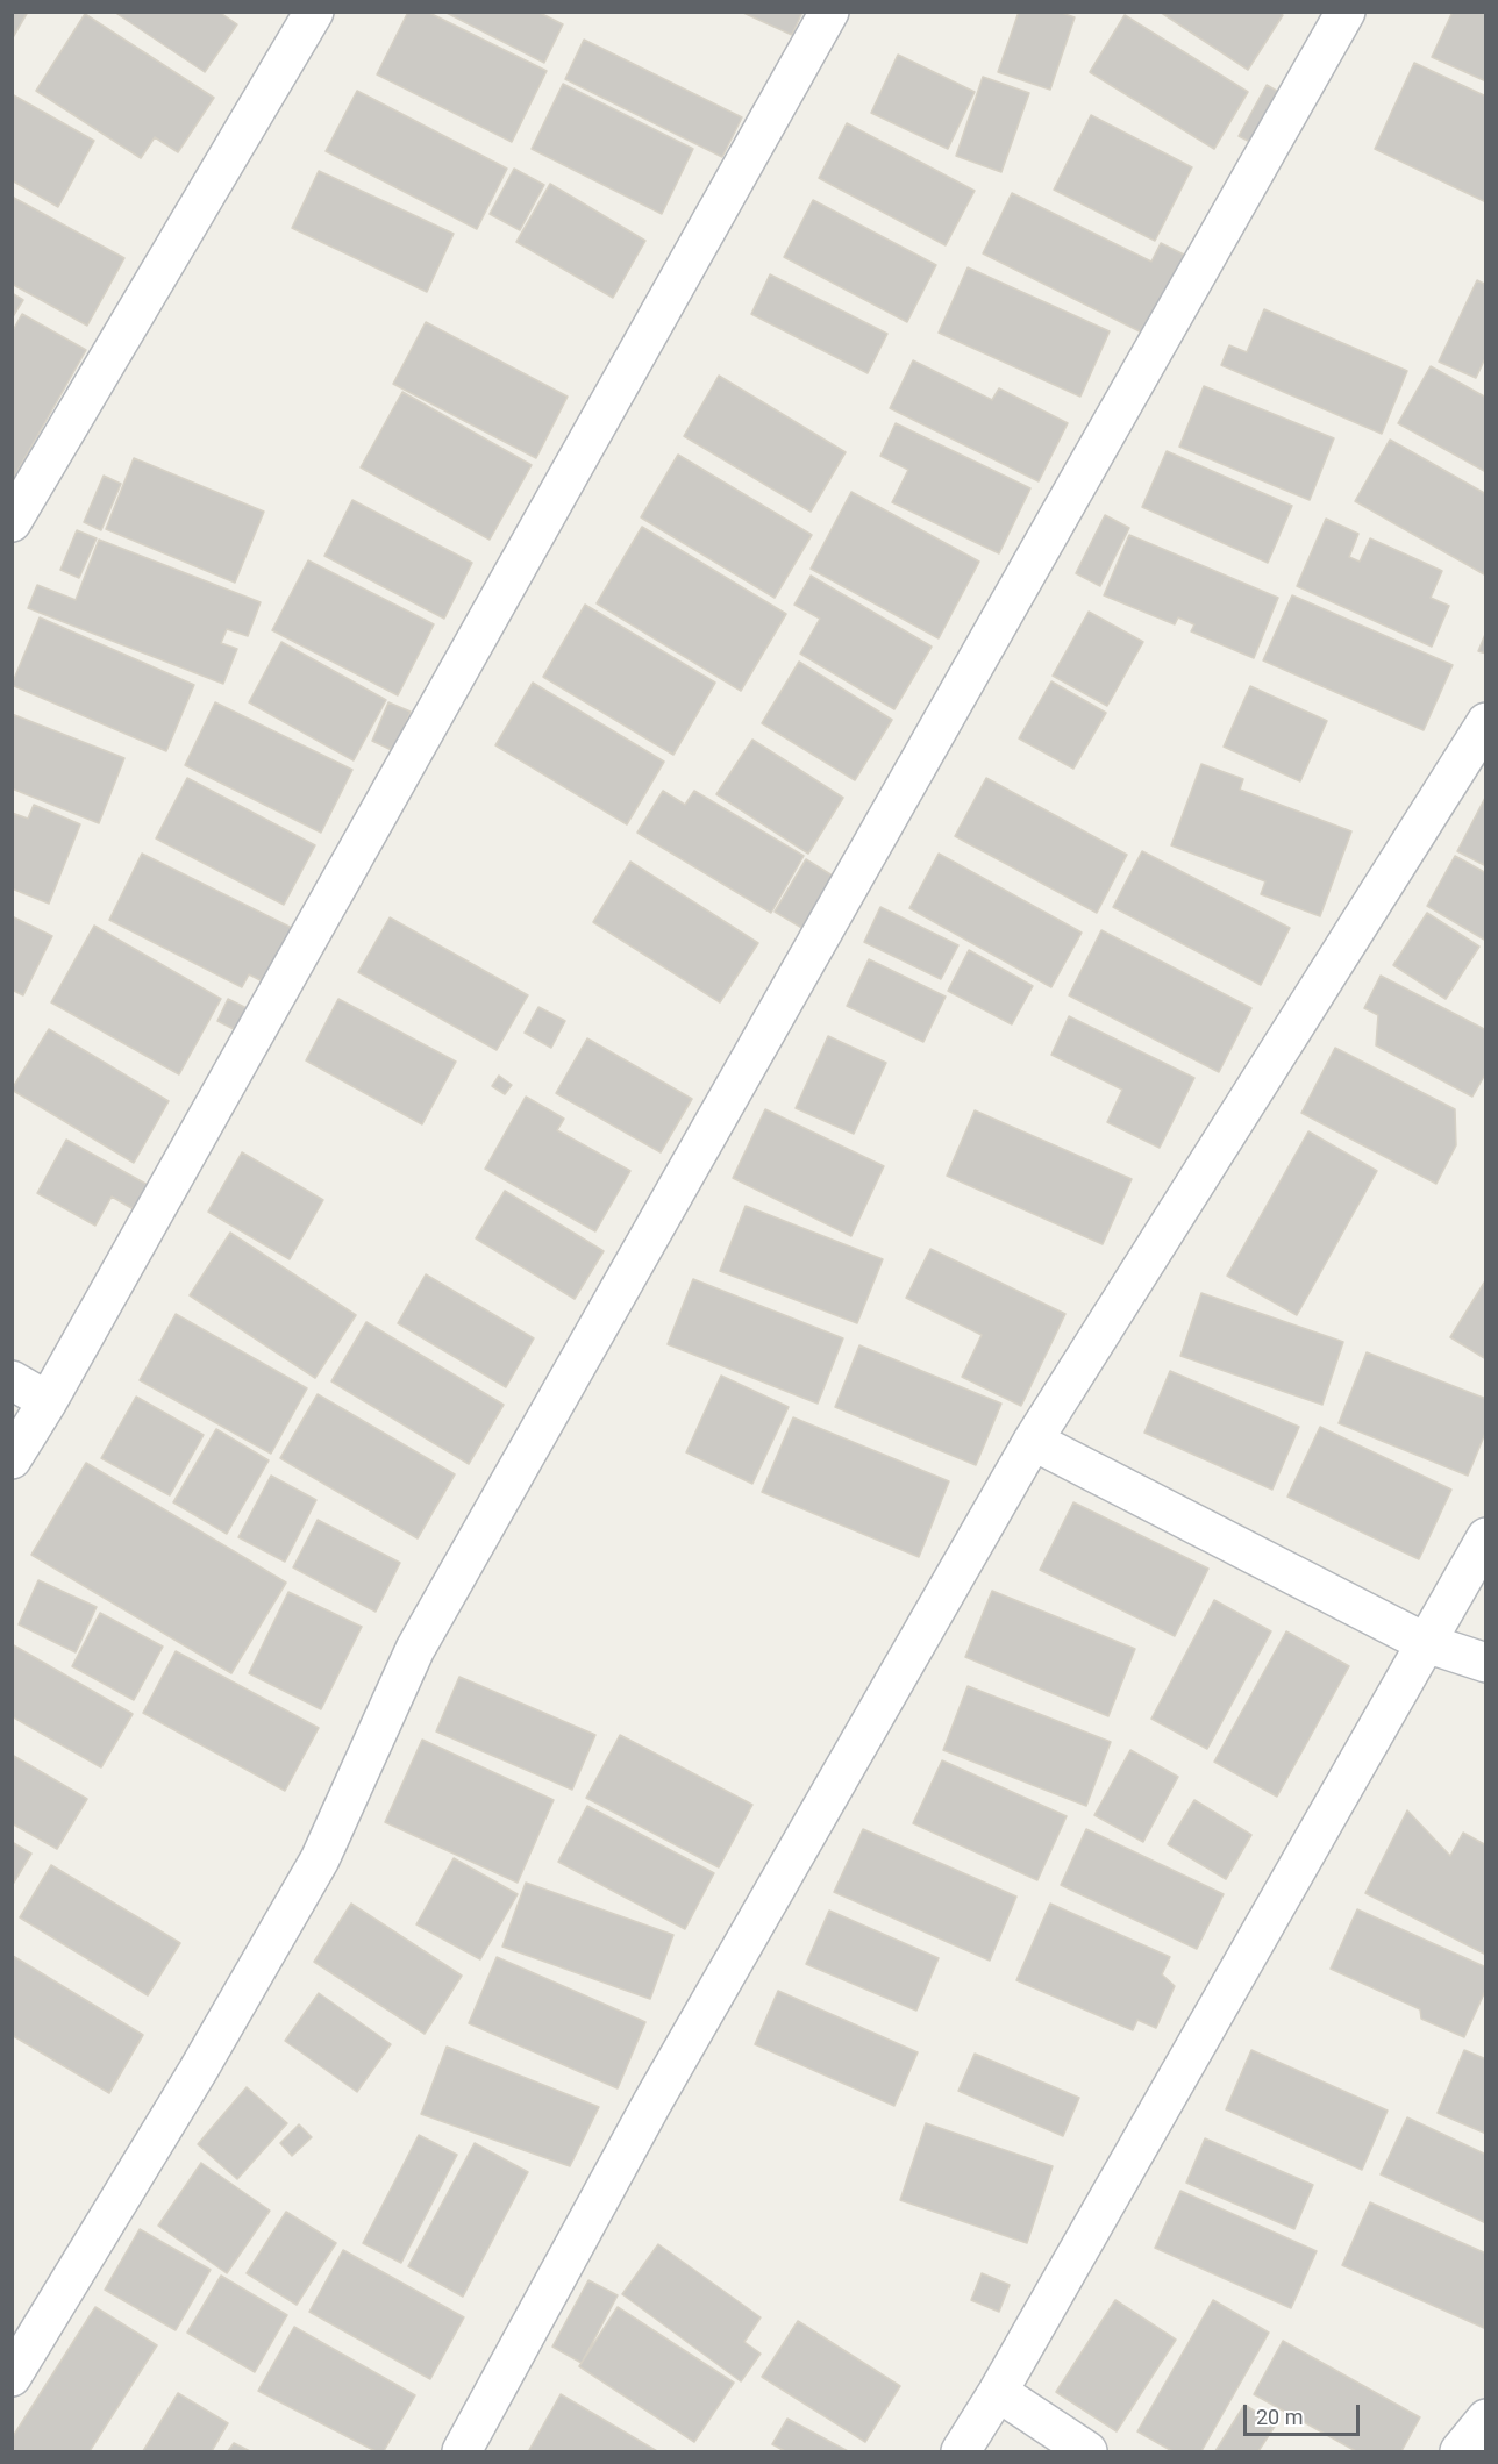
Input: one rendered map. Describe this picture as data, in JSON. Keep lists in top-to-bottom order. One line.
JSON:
{"scale_bar":"20 m"}
